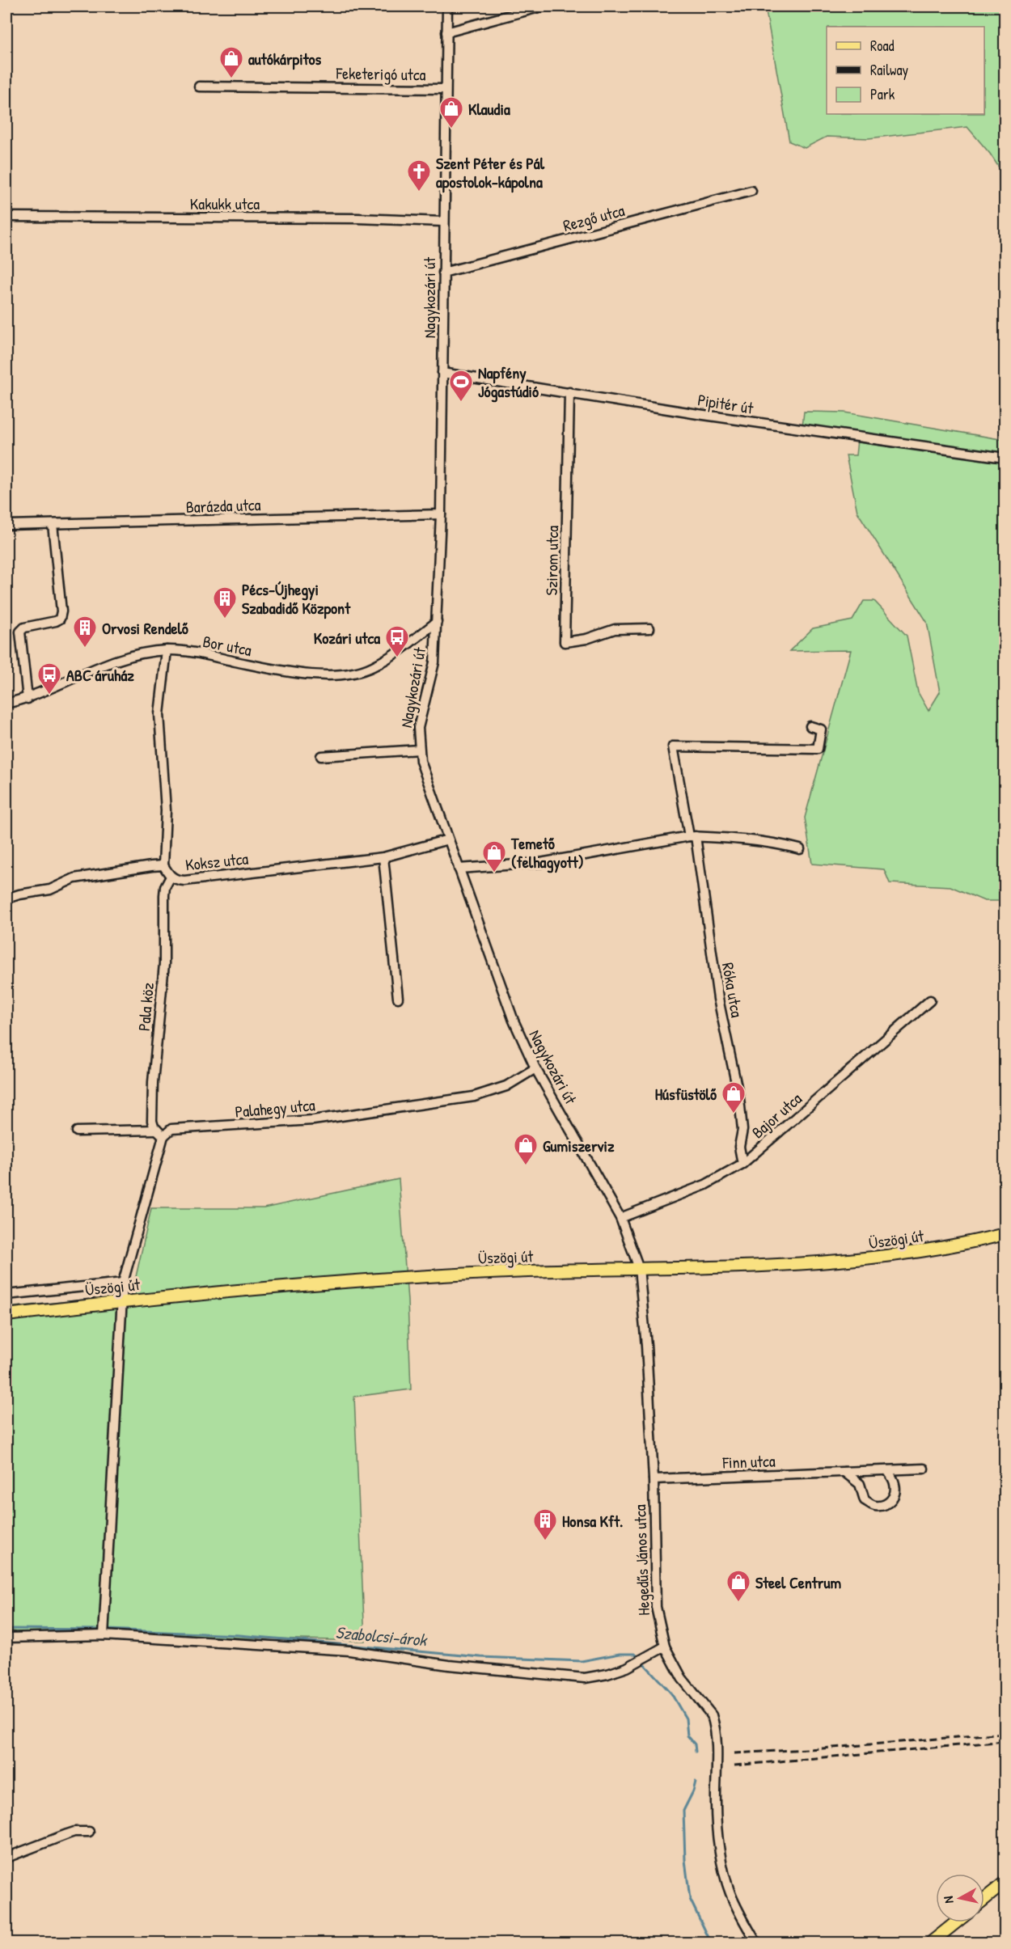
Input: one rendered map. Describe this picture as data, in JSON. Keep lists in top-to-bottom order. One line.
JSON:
{"streets":{"main road":["Üszögi út"],"street":["Feketerigó utca","Kakukk utca","Rezgő utca","Nagykozári út","Pipitér út","Barázda utca","Szirom utca","Bor utca","Koksz utca","Róka utca","Pala köz","Palahegy utca","Bajor utca","Finn utca","Hegedűs János utca"]},"crossings":[["Feketerigó utca","Nagykozári út"],["Kakukk utca","Nagykozári út"],["Rezgő utca","Nagykozári út"],["Nagykozári út","Pipitér út"],["Nagykozári út","Barázda utca"],["Nagykozári út","Bor utca"],["Nagykozári út","Koksz utca"],["Nagykozári út","Palahegy utca"],["Nagykozári út","Bajor utca"],["Nagykozári út","Üszögi út"],["Nagykozári út","Hegedűs János utca"],["Pipitér út","Szirom utca"],["Koksz utca","Pala köz"],["Róka utca","Bajor utca"],["Pala köz","Palahegy utca"],["Üszögi út","Hegedűs János utca"],["Finn utca","Hegedűs János utca"]],"water":["Szabolcsi-árok"],"places":{"shop":["autókárpitos","Klaudia","Temető (felhagyott)","Húsfüstölő","Gumiszerviz","Steel Centrum"],"church":["Szent Péter és Pál apostolok-kápolna"],"sports":["Napfény Jógastúdió"],"building":["Pécs-Újhegyi Szabadidő Központ","Orvosi Rendelő","Honsa Kft."],"bus stop":["Kozári utca","ABC áruház"]},"legend":["Road","Railway","Park"],"north":"left"}
